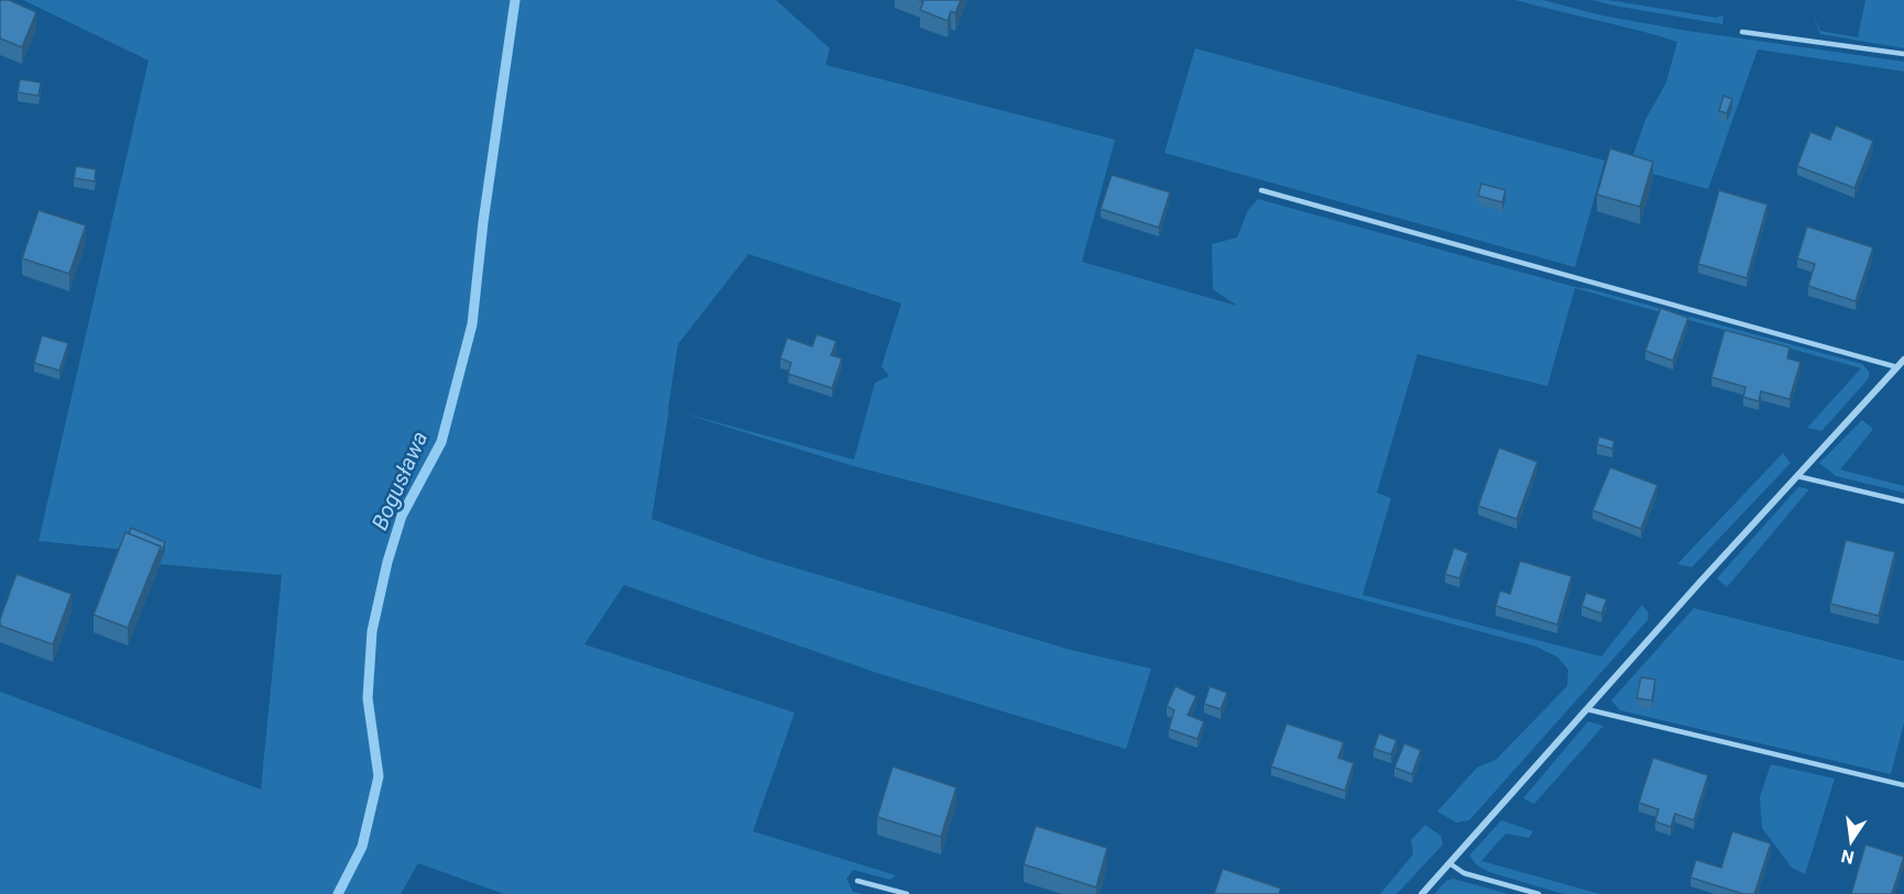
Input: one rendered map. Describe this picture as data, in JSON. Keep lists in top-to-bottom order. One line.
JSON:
{"water":["Bogusława"],"north":"bottom"}
